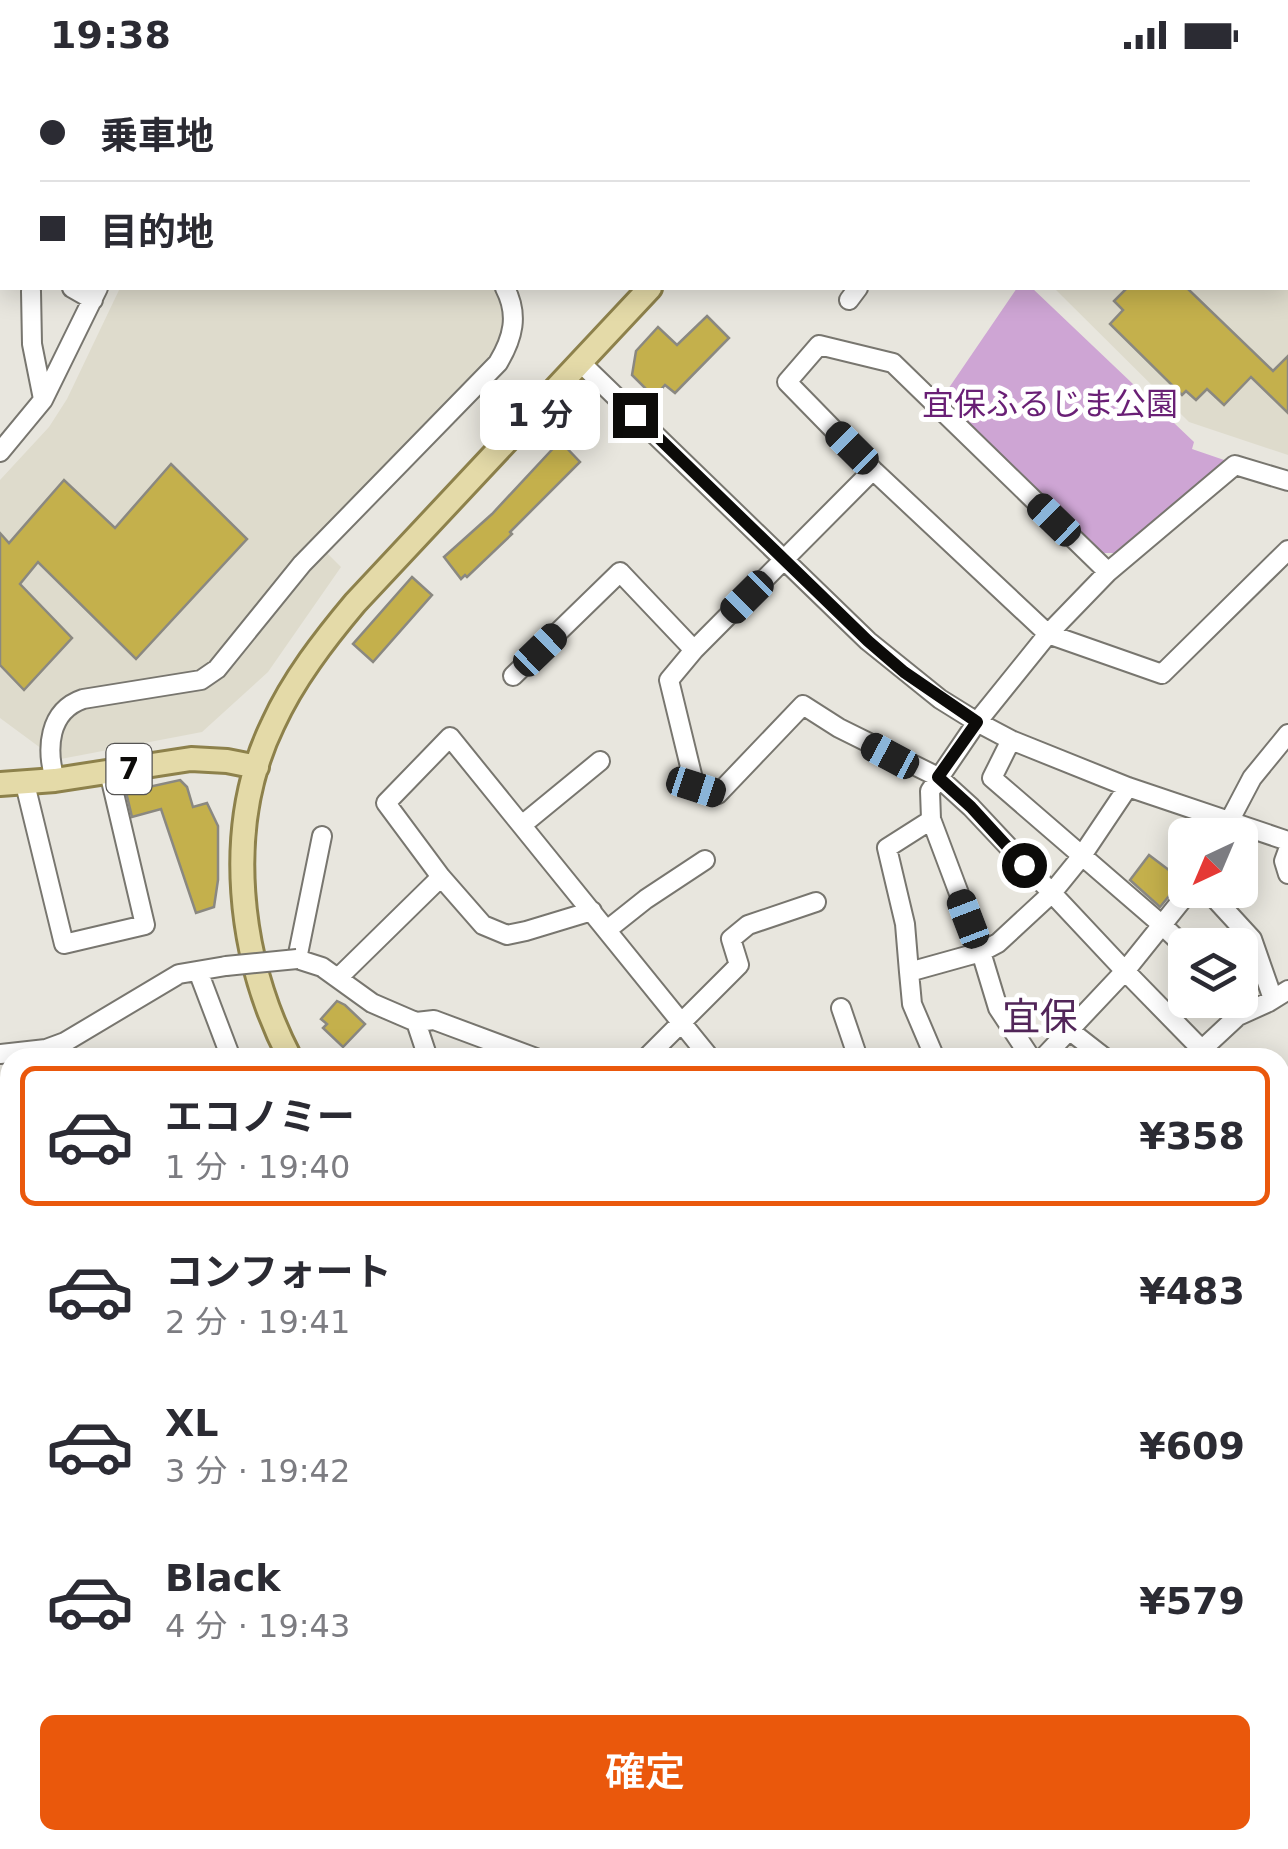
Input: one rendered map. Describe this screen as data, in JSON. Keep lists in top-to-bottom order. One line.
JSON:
{"streets":{"main road":["7"]},"districts":["宜保"],"parks":["宜保ふるじま公園"],"north":"bottom left","page":{"status":"19:38","banner":["乗車地","目的地"],"bubble":"1 分","list":[{"name":"エコノミー","note":"1 分 · 19:40","value":"¥358"},{"name":"コンフォート","note":"2 分 · 19:41","value":"¥483"},{"name":"XL","note":"3 分 · 19:42","value":"¥609"},{"name":"Black","note":"4 分 · 19:43","value":"¥579"}],"buttons":"確定"}}
